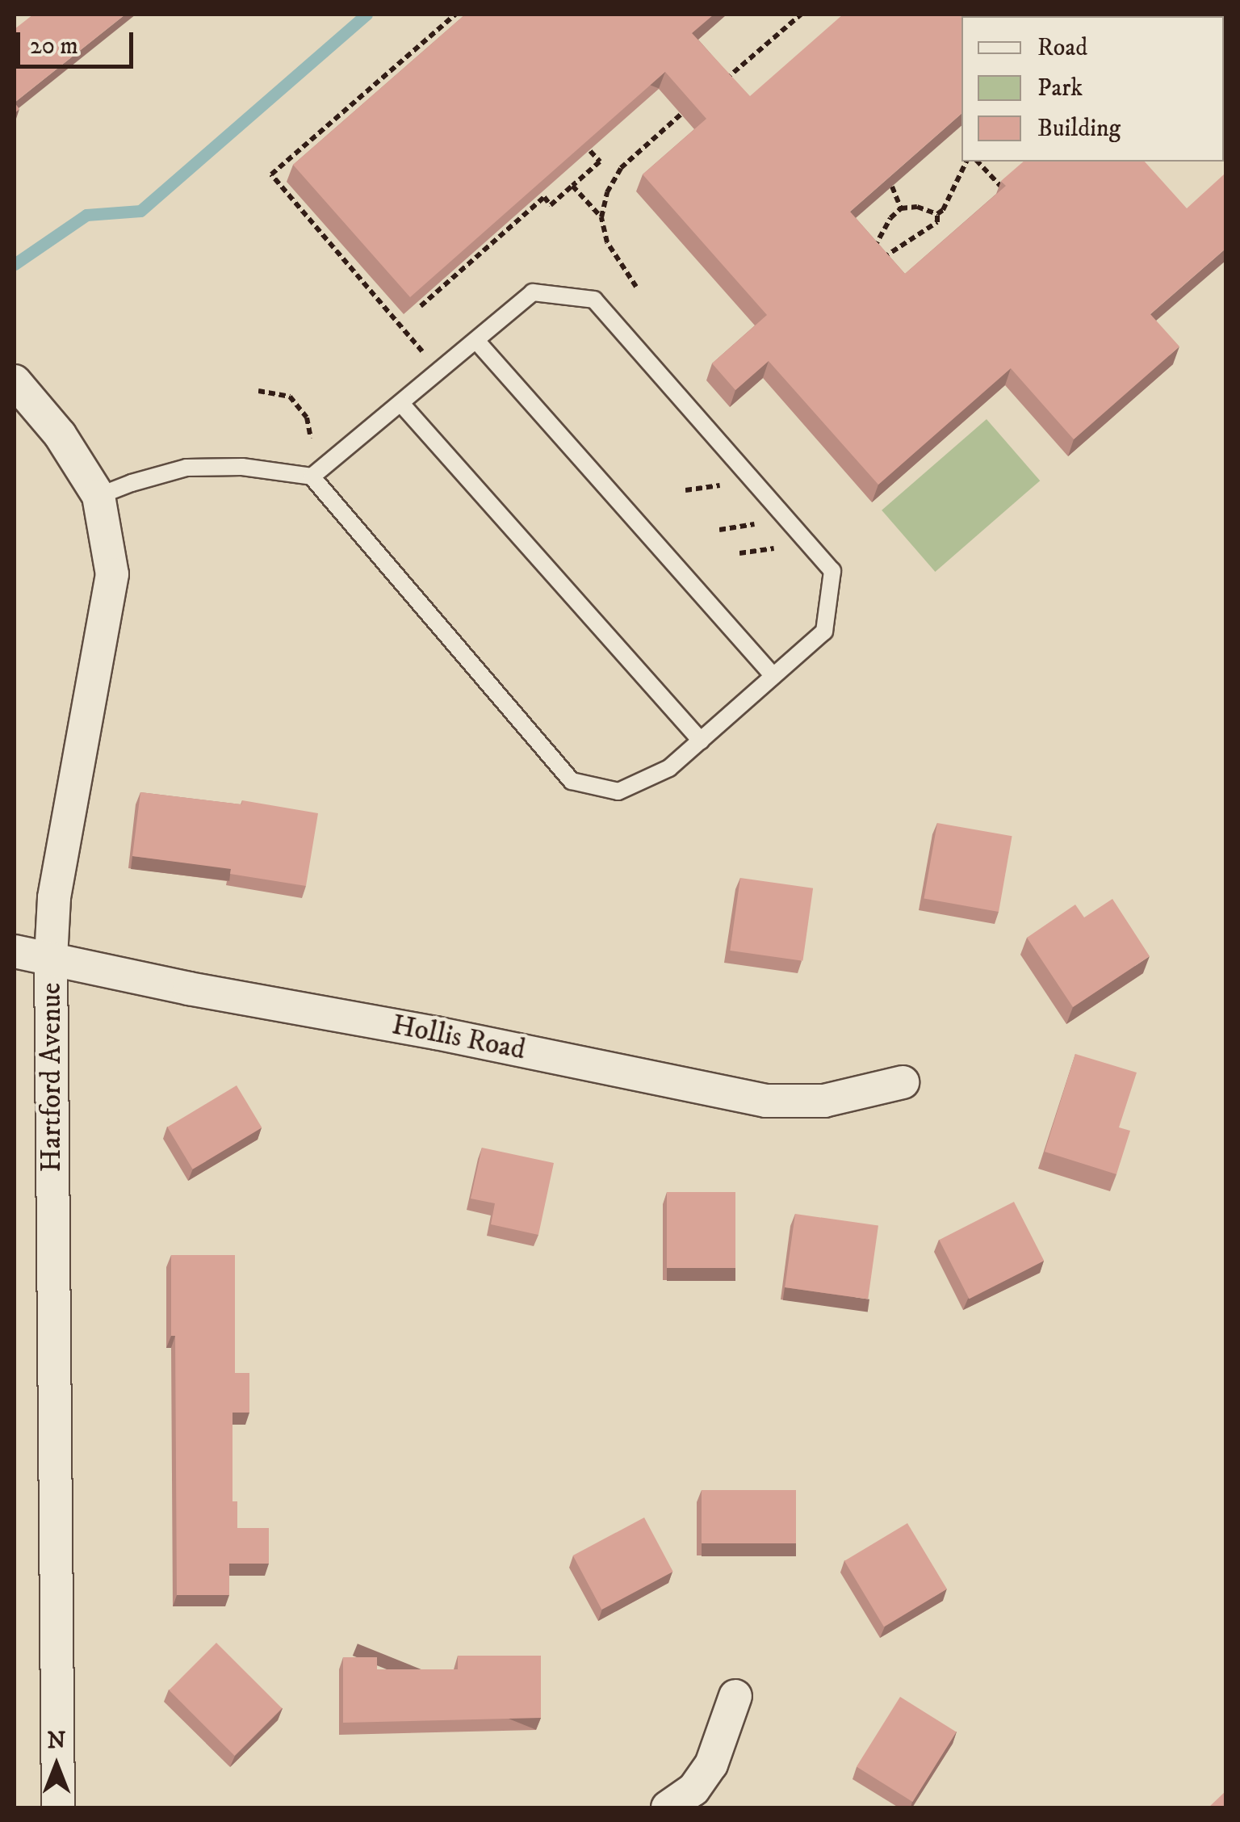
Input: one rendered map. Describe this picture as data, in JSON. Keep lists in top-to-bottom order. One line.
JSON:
{"streets":{"street":["Hollis Road","Hartford Avenue"]},"crossings":[["Hollis Road","Hartford Avenue"]],"legend":["Road","Park","Building"],"scale_bar":"20 m","north":"top"}
